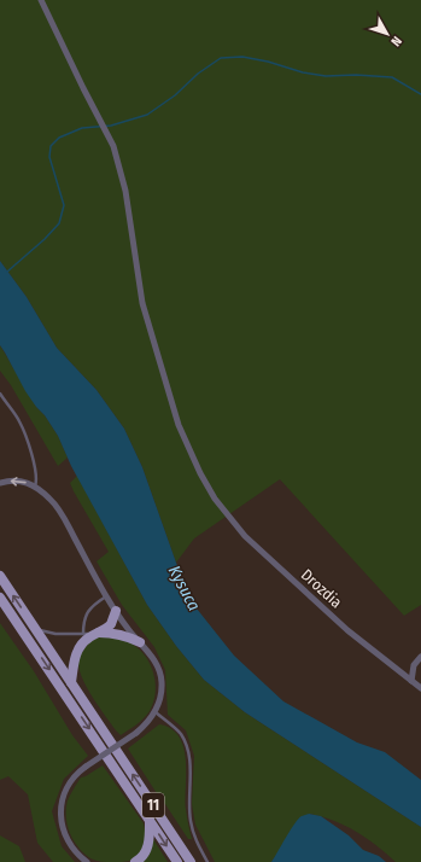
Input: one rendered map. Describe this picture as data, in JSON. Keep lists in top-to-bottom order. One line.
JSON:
{"streets":{"main road":["11"],"street":["Drozdia"]},"water":["Kysuca"],"north":"bottom right"}
